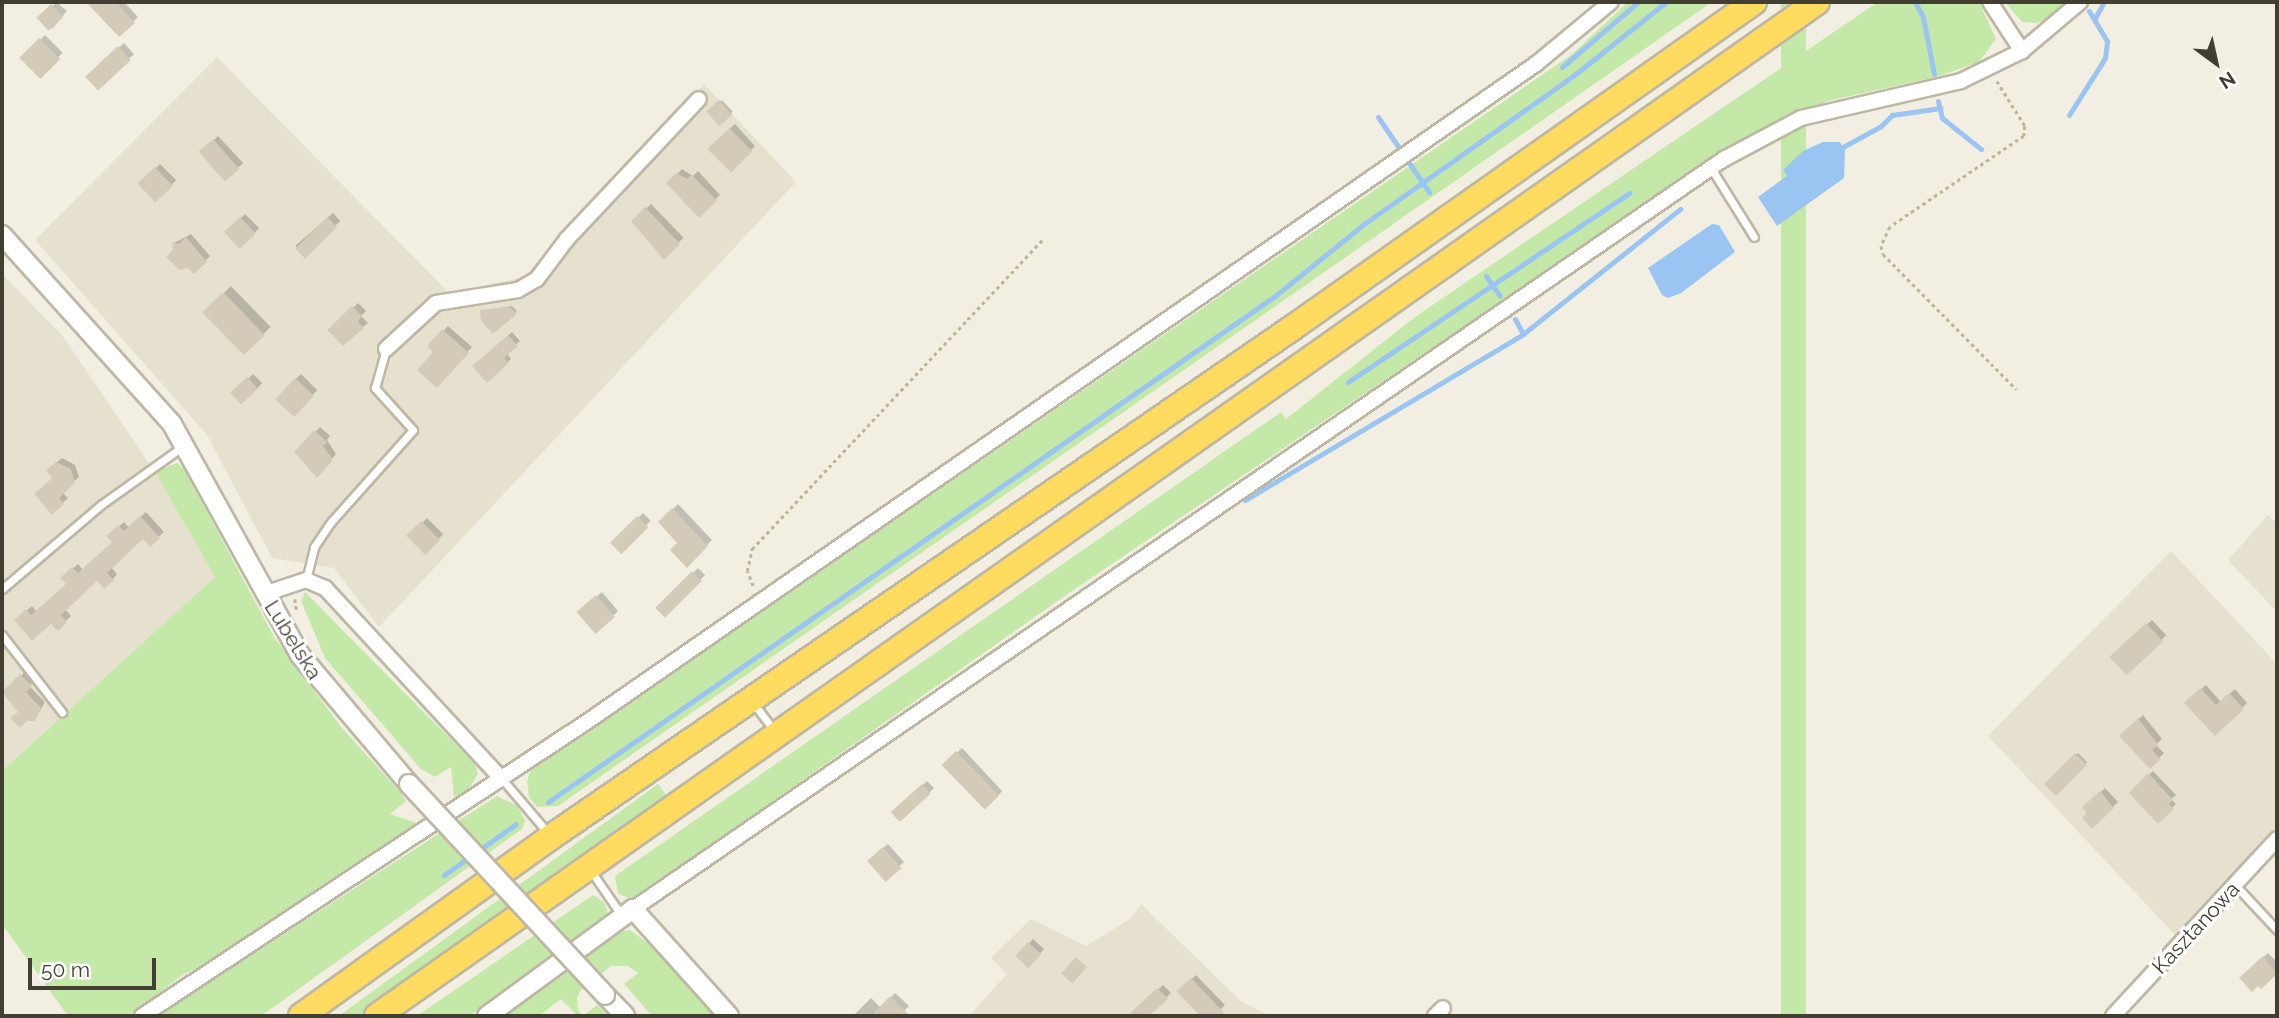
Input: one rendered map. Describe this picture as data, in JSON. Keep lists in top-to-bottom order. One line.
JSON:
{"streets":{"street":["Lubelska","Kasztanowa"]},"scale_bar":"50 m","north":"bottom right"}
